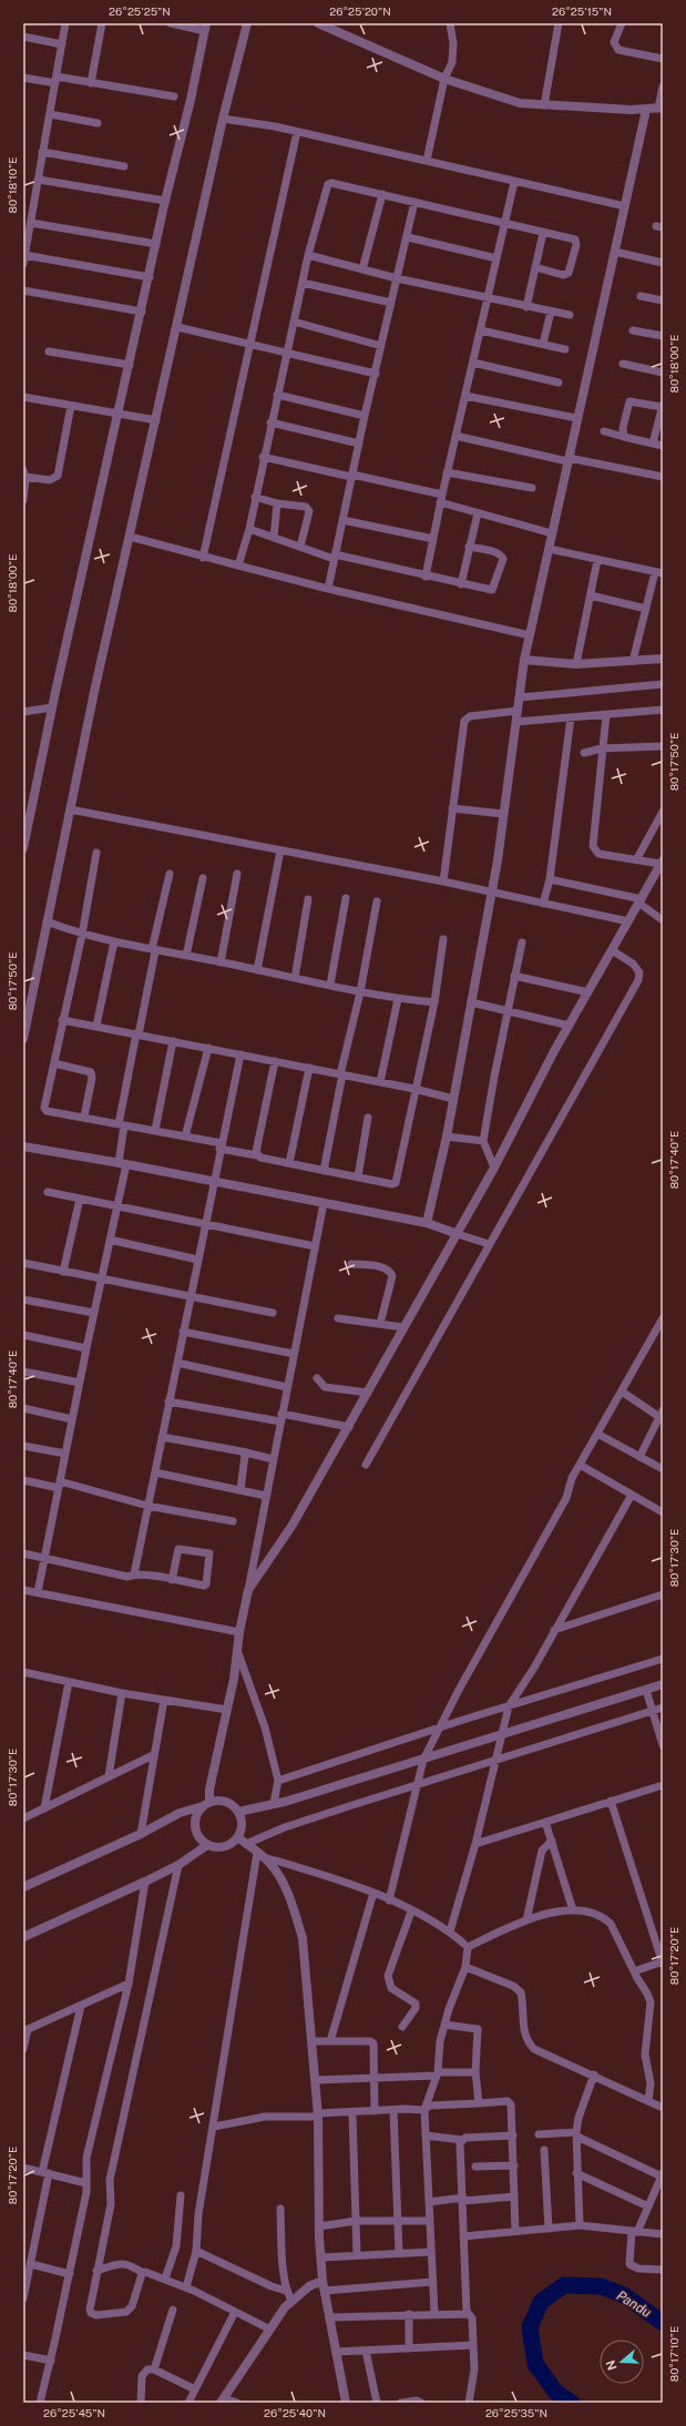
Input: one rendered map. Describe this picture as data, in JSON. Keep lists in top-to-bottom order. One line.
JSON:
{"water":["Pandu"],"north":"left","coordinates":["26°25'25\"N","26°25'20\"N","26°25'15\"N","80°18'10\"E","80°18'00\"E","80°17'50\"E","80°17'40\"E","80°17'30\"E","80°17'20\"E","80°17'10\"E","26°25'45\"N","26°25'40\"N","26°25'35\"N"]}
